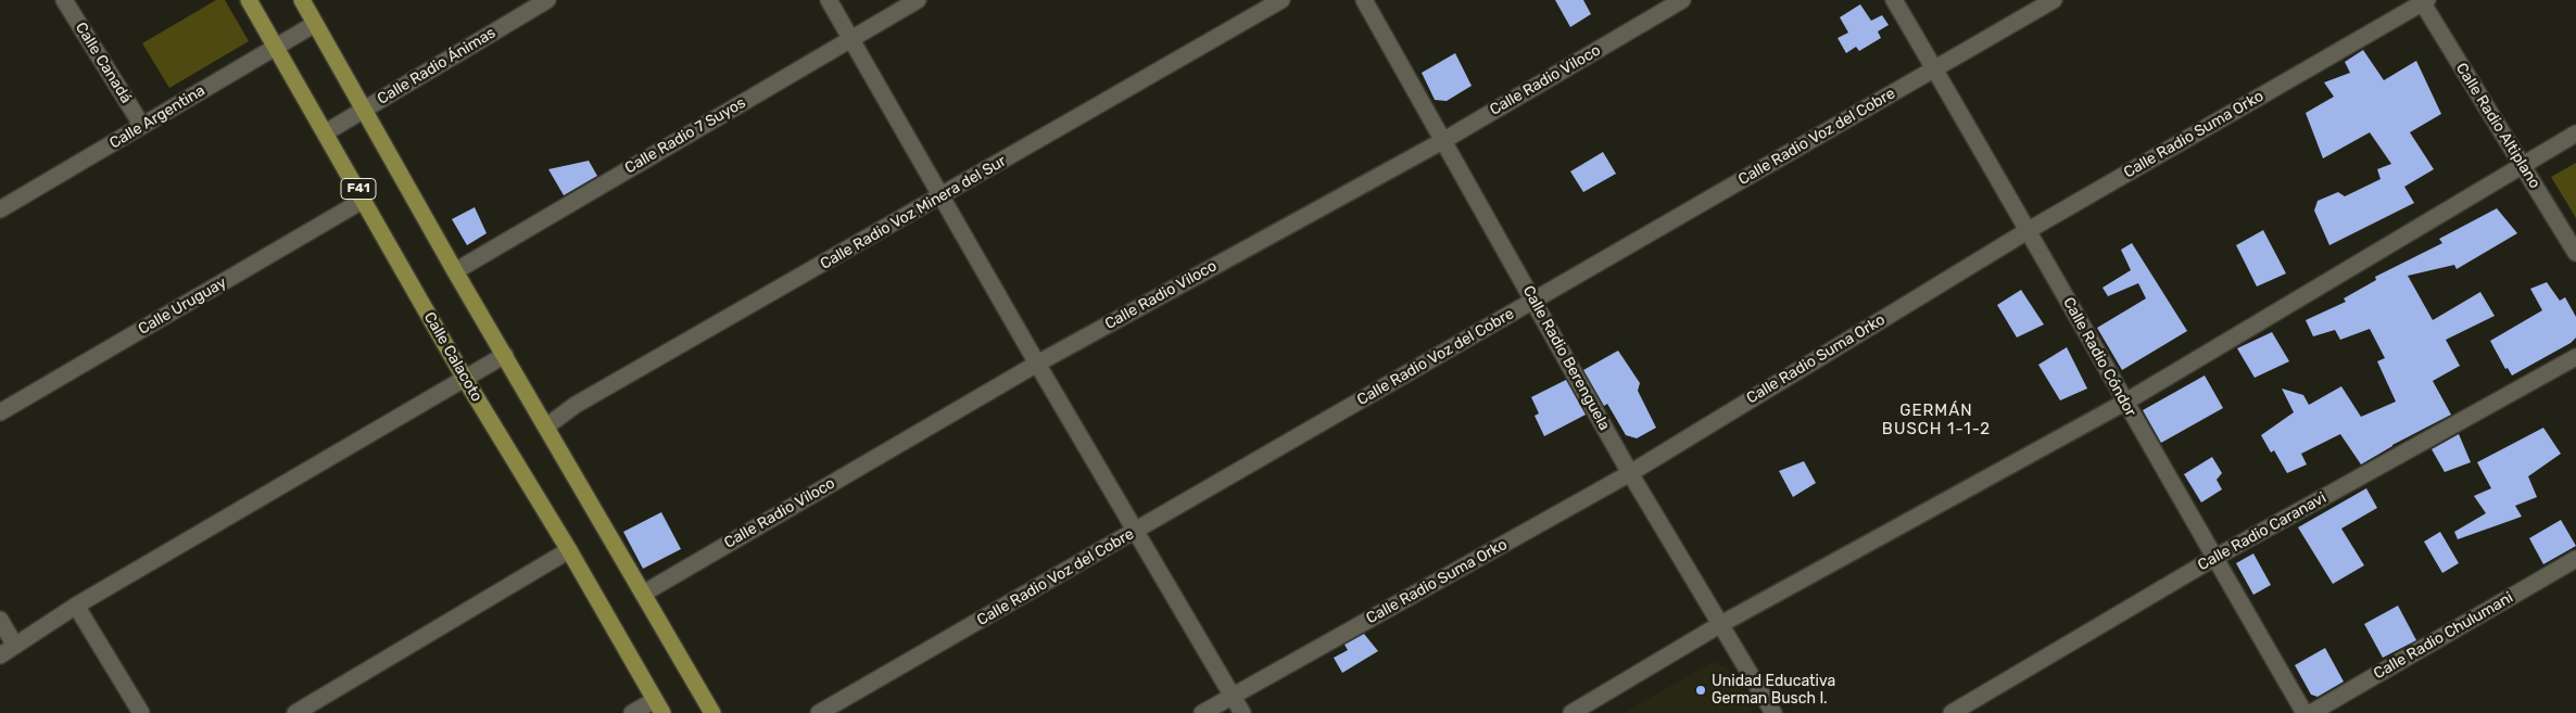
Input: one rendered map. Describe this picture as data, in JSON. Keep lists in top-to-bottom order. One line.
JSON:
{"streets":{"main road":["F41","Calle Calacoto"],"street":["Calle Canadá","Calle Radio Ánimas","Calle Radio Viloco","Calle Argentina","Calle Radio Altiplano","Calle Radio Suma Orko","Calle Radio 7 Suyos","Calle Radio Voz del Cobre","Calle Radio Voz Minera del Sur","Calle Uruguay","Calle Radio Cóndor","Calle Radio Berenguela","Calle Radio Caranavi","Calle Radio Chulumani"]},"crossings":[["Calle Canadá","Calle Argentina"],["Calle Radio Ánimas","Calle Calacoto"],["Calle Radio Viloco","Calle Radio Berenguela"],["Calle Argentina","Calle Calacoto"],["Calle Radio Altiplano","Calle Radio Suma Orko"],["Calle Radio Suma Orko","Calle Radio Cóndor"],["Calle Radio Suma Orko","Calle Radio Berenguela"],["Calle Radio Voz del Cobre","Calle Radio Cóndor"],["Calle Radio Voz del Cobre","Calle Radio Berenguela"],["Calle Uruguay","Calle Calacoto"],["Calle Radio Cóndor","Calle Radio Caranavi"]],"districts":["GERMÁN BUSCH 1-1-2"],"places":["Unidad Educativa German Busch I."]}
